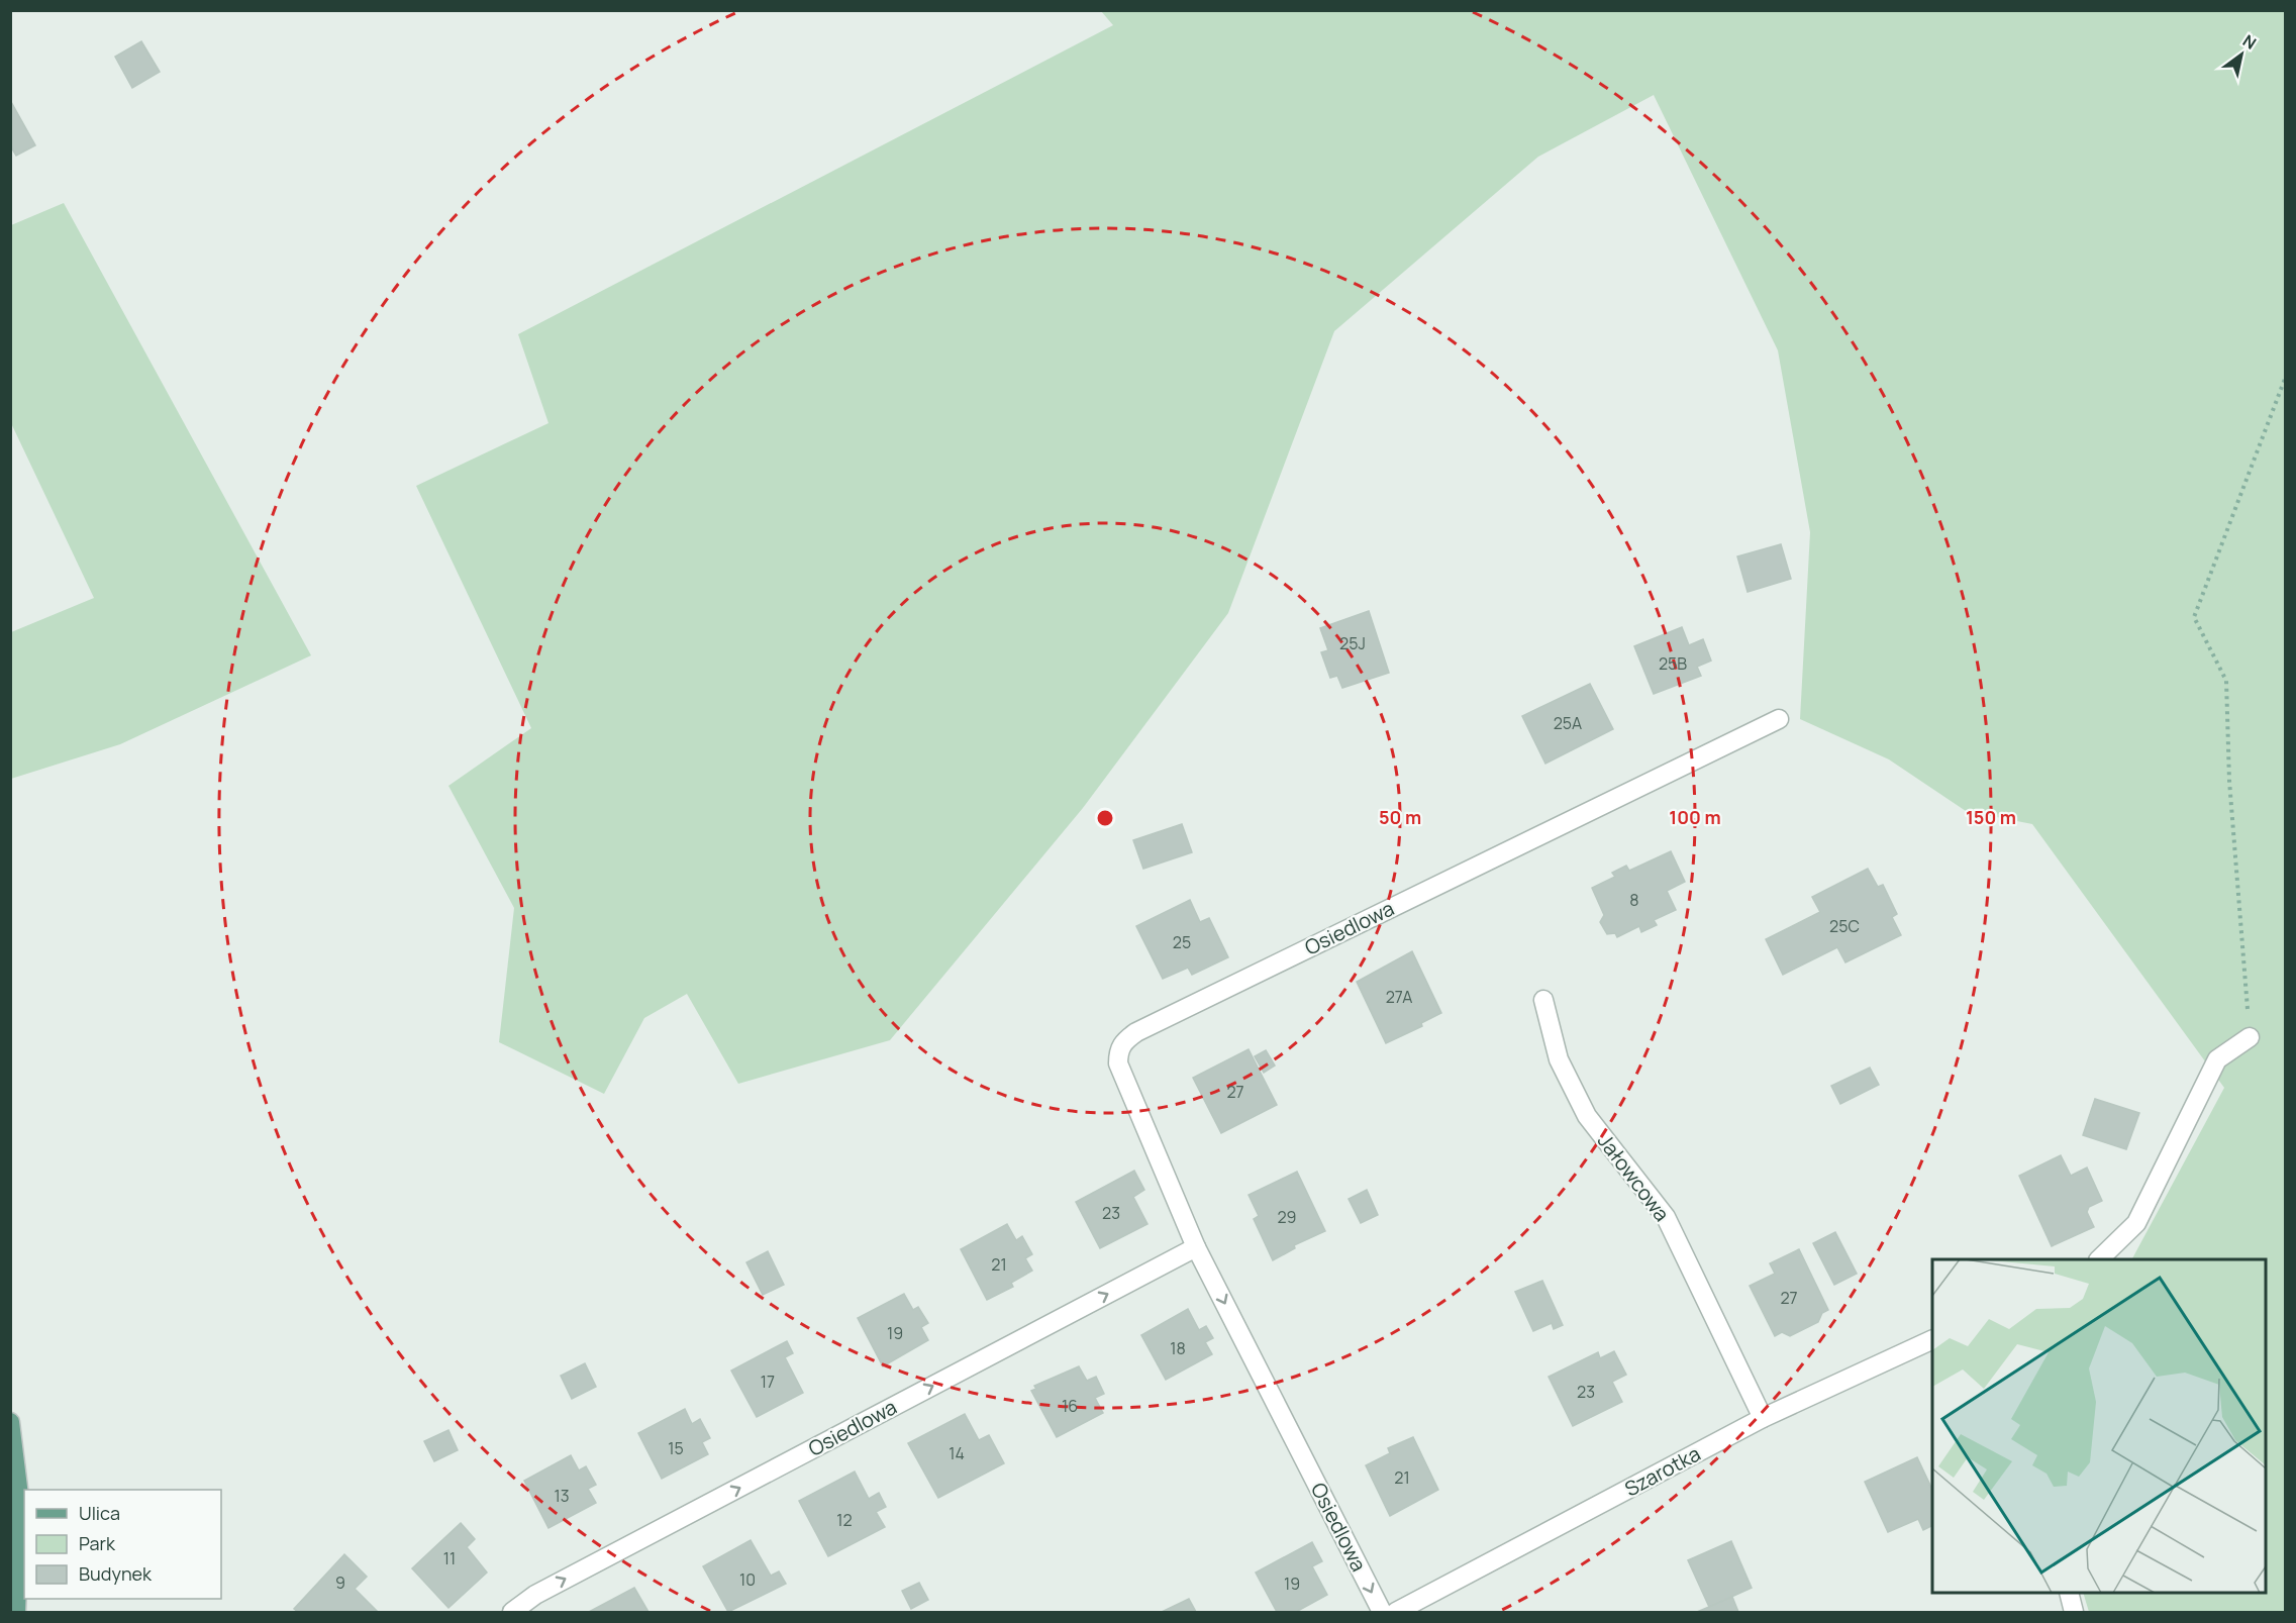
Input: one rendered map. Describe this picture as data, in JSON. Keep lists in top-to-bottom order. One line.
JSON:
{"streets":{"street":["Osiedlowa","Jałowcowa","Szarotka"]},"crossings":[["Jałowcowa","Szarotka"]],"house_numbers":["25J","25B","25A","8","25C","25","27A","27","23","29","21","27","19","18","17","23","16","15","14","21","13","12","11","10","9","19"],"legend":["Ulica","Park","Budynek"],"north":"top right","rings":["50 m","100 m","150 m"]}
